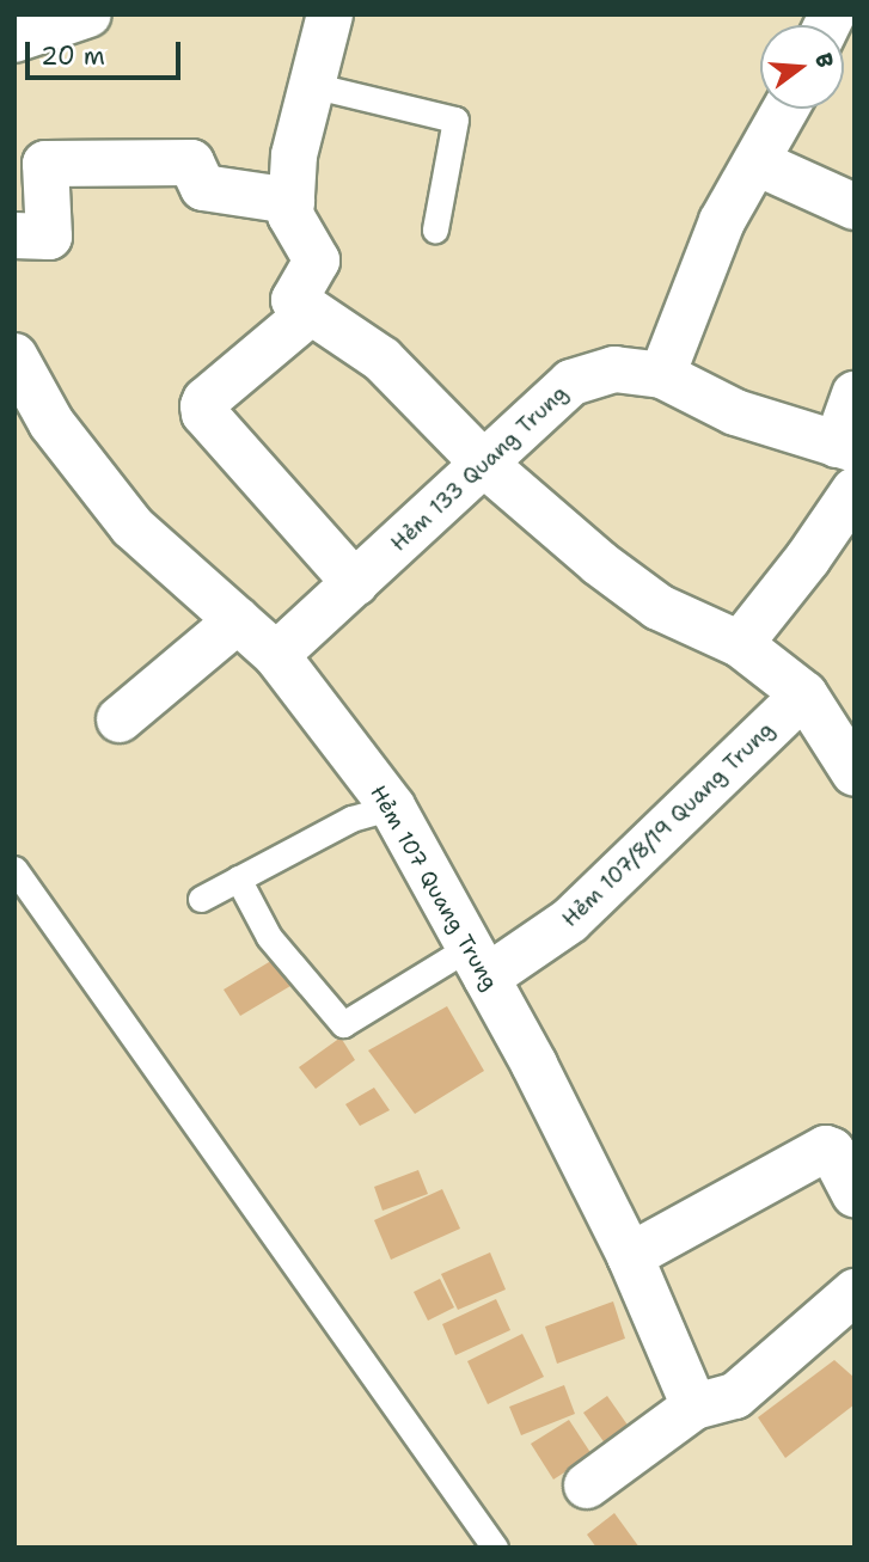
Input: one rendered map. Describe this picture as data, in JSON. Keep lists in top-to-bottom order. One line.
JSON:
{"streets":{"street":["Hẻm 133 Quang Trung","Hẻm 107/8/19 Quang Trung","Hẻm 107 Quang Trung"]},"crossings":[["Hẻm 133 Quang Trung","Hẻm 107 Quang Trung"],["Hẻm 107/8/19 Quang Trung","Hẻm 107 Quang Trung"]],"scale_bar":"20 m","north":"right"}
